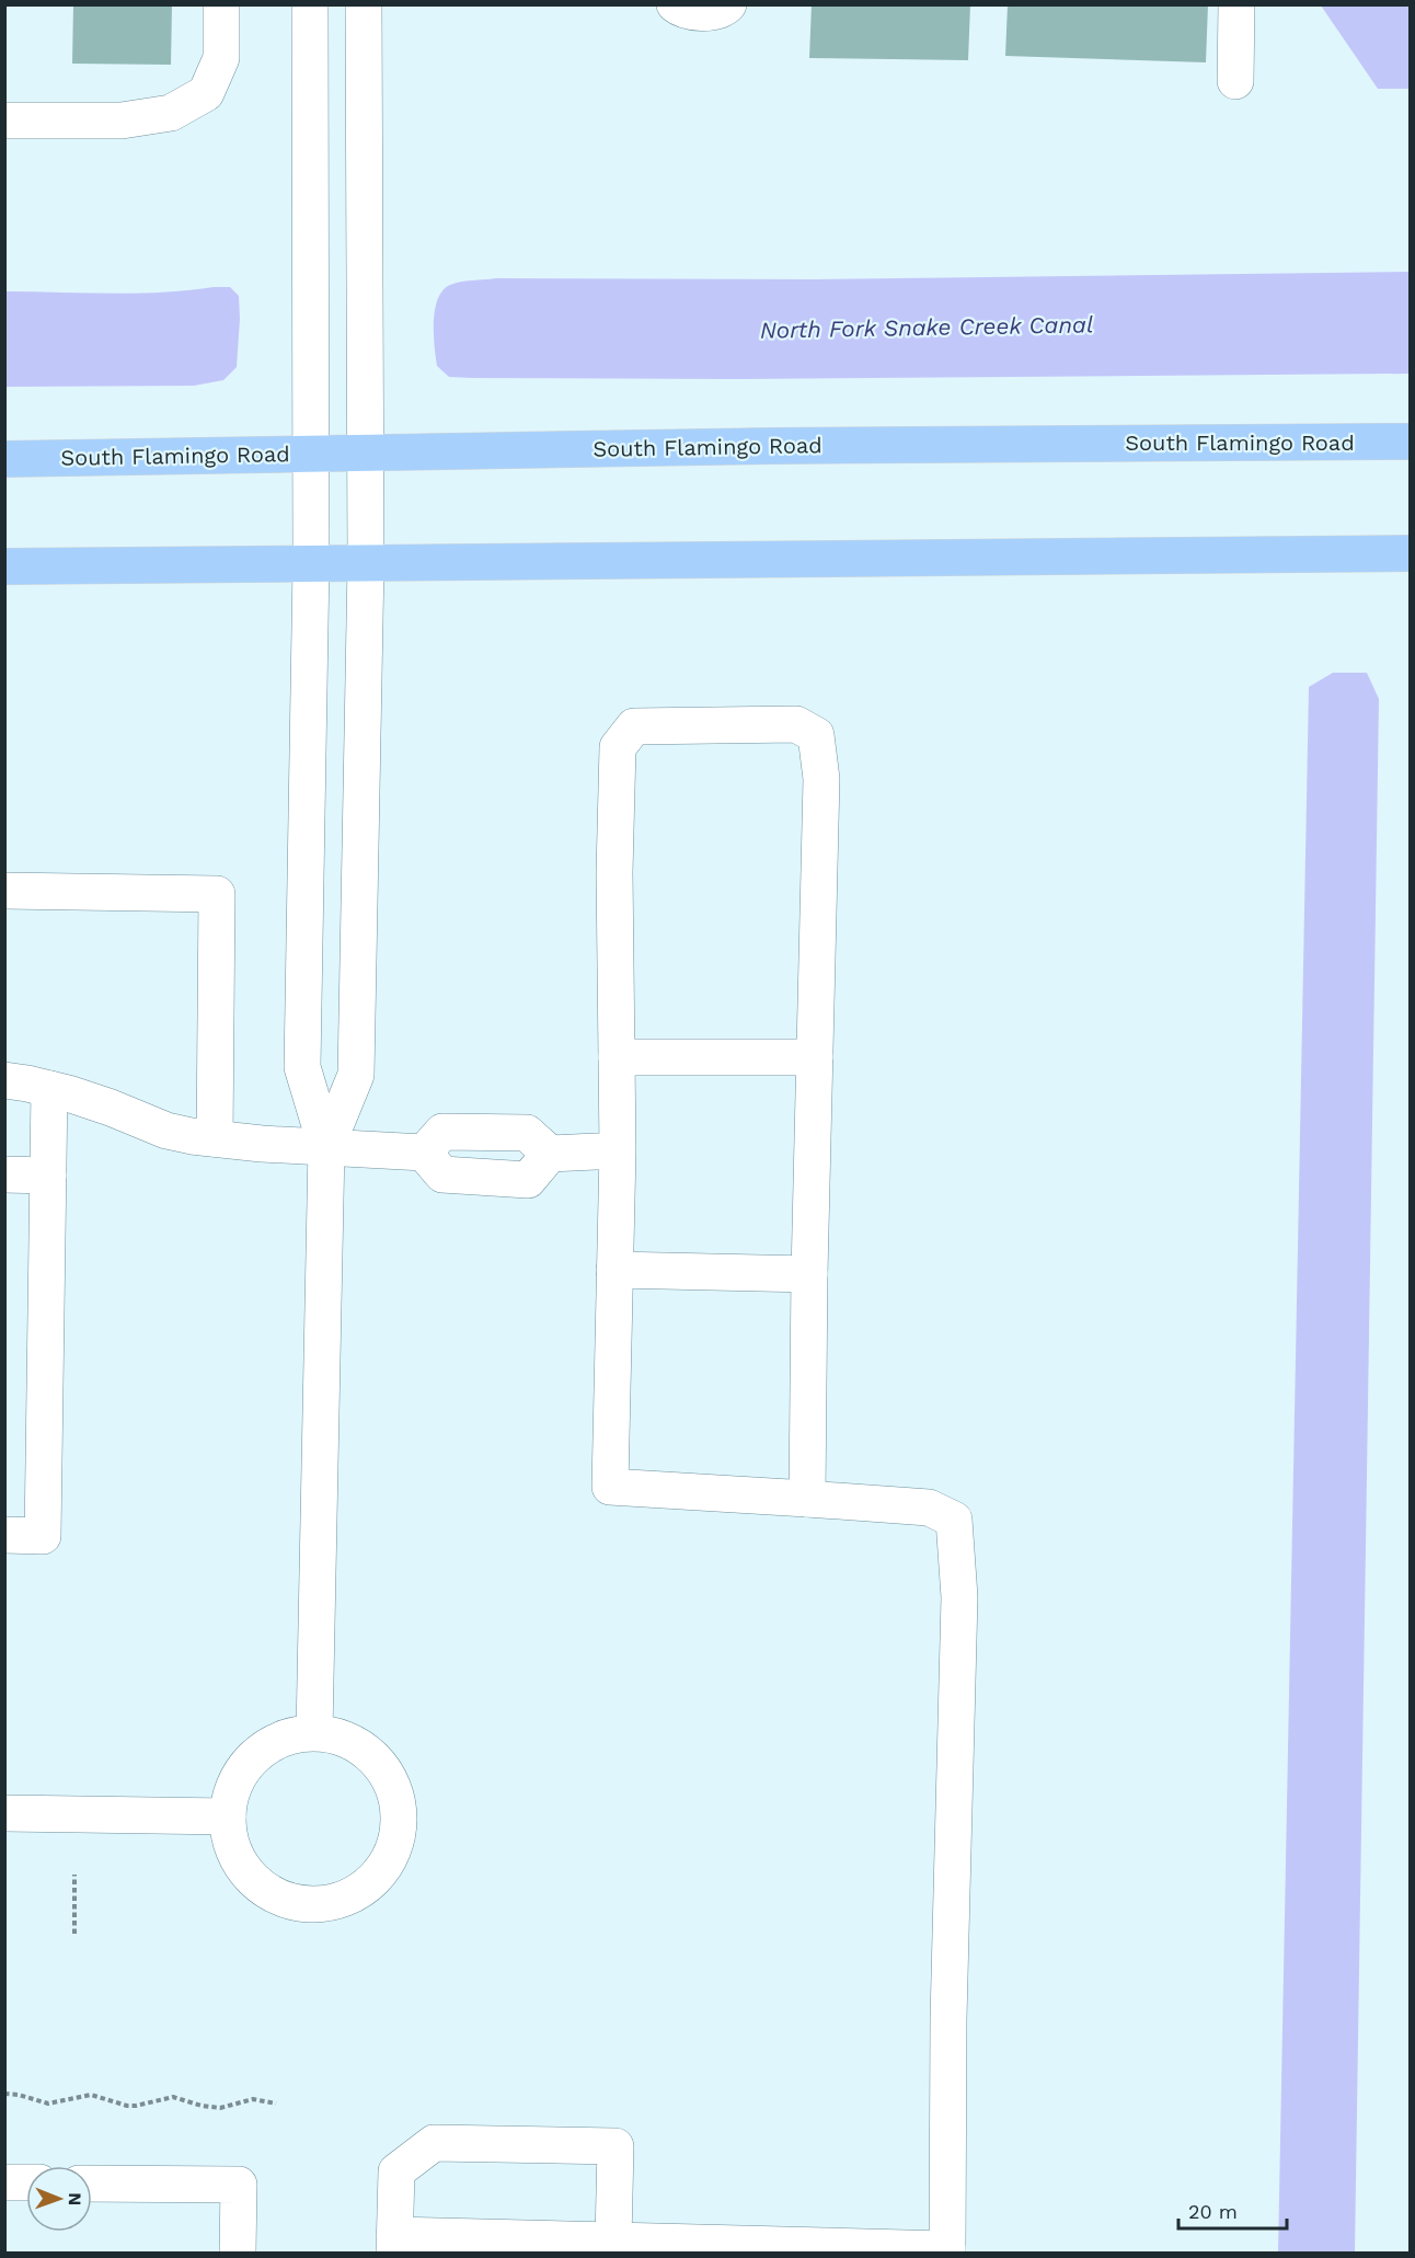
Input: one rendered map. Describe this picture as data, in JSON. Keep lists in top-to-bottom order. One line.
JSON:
{"streets":{"main road":["South Flamingo Road"]},"water":["North Fork Snake Creek Canal"],"scale_bar":"20 m","north":"right"}
